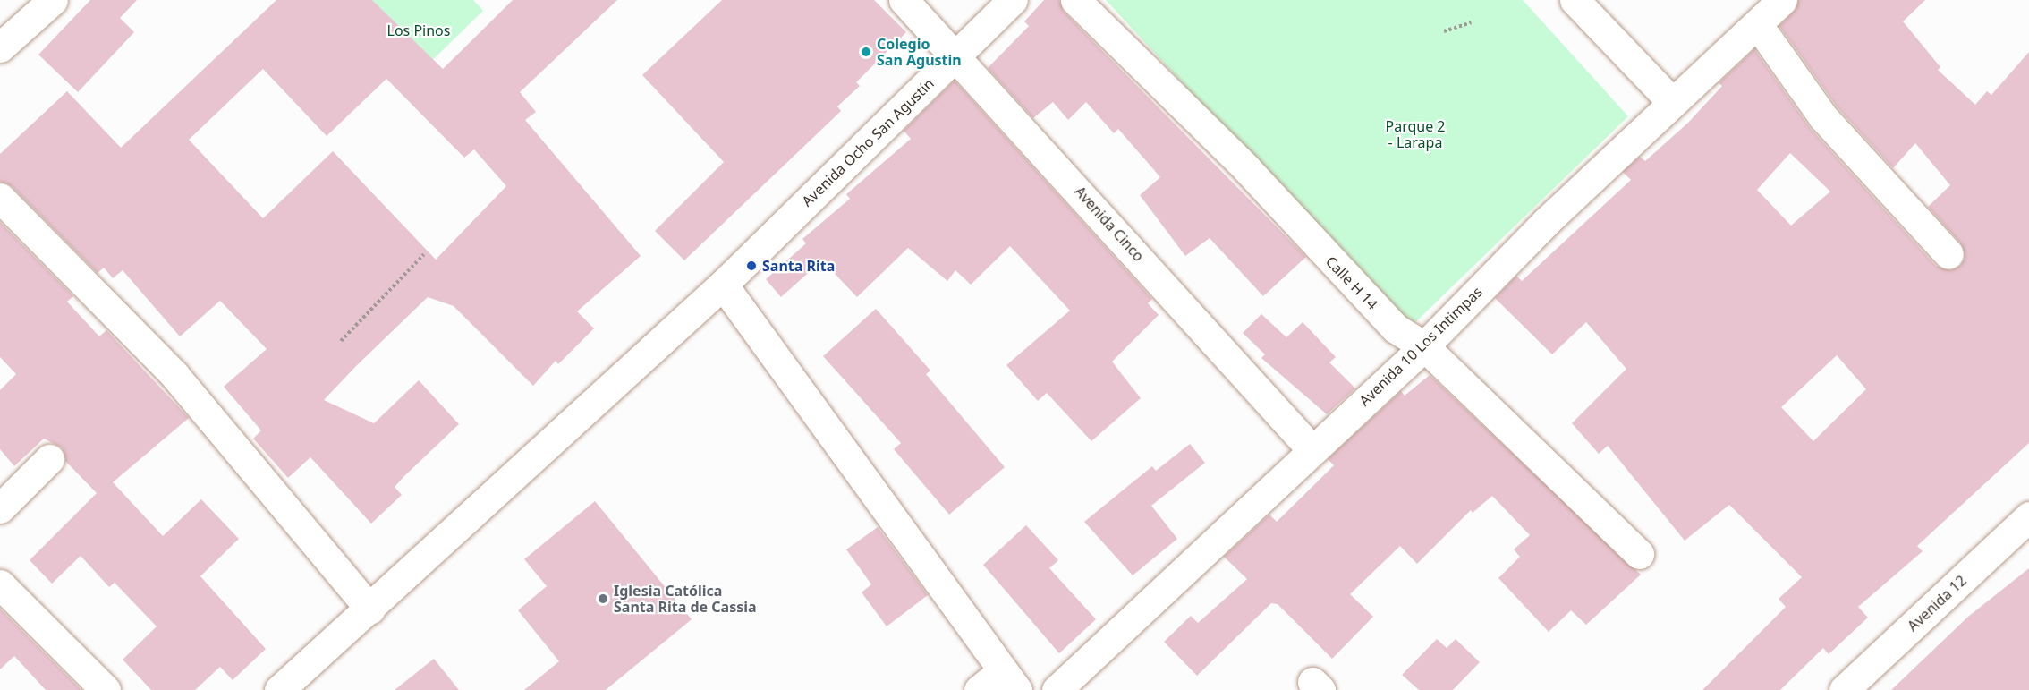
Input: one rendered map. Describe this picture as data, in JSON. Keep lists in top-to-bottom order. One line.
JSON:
{"streets":{"street":["Avenida Ocho San Agustín","Avenida Cinco","Calle H 14","Avenida 10 Los Intimpas","Avenida 12"]},"crossings":[["Avenida Ocho San Agustín","Avenida Cinco"],["Avenida Cinco","Avenida 10 Los Intimpas"],["Calle H 14","Avenida 10 Los Intimpas"]],"parks":["Los Pinos","Parque 2 - Larapa"],"places":["Colegio San Agustin","Santa Rita","Iglesia Católica Santa Rita de Cassia"]}
